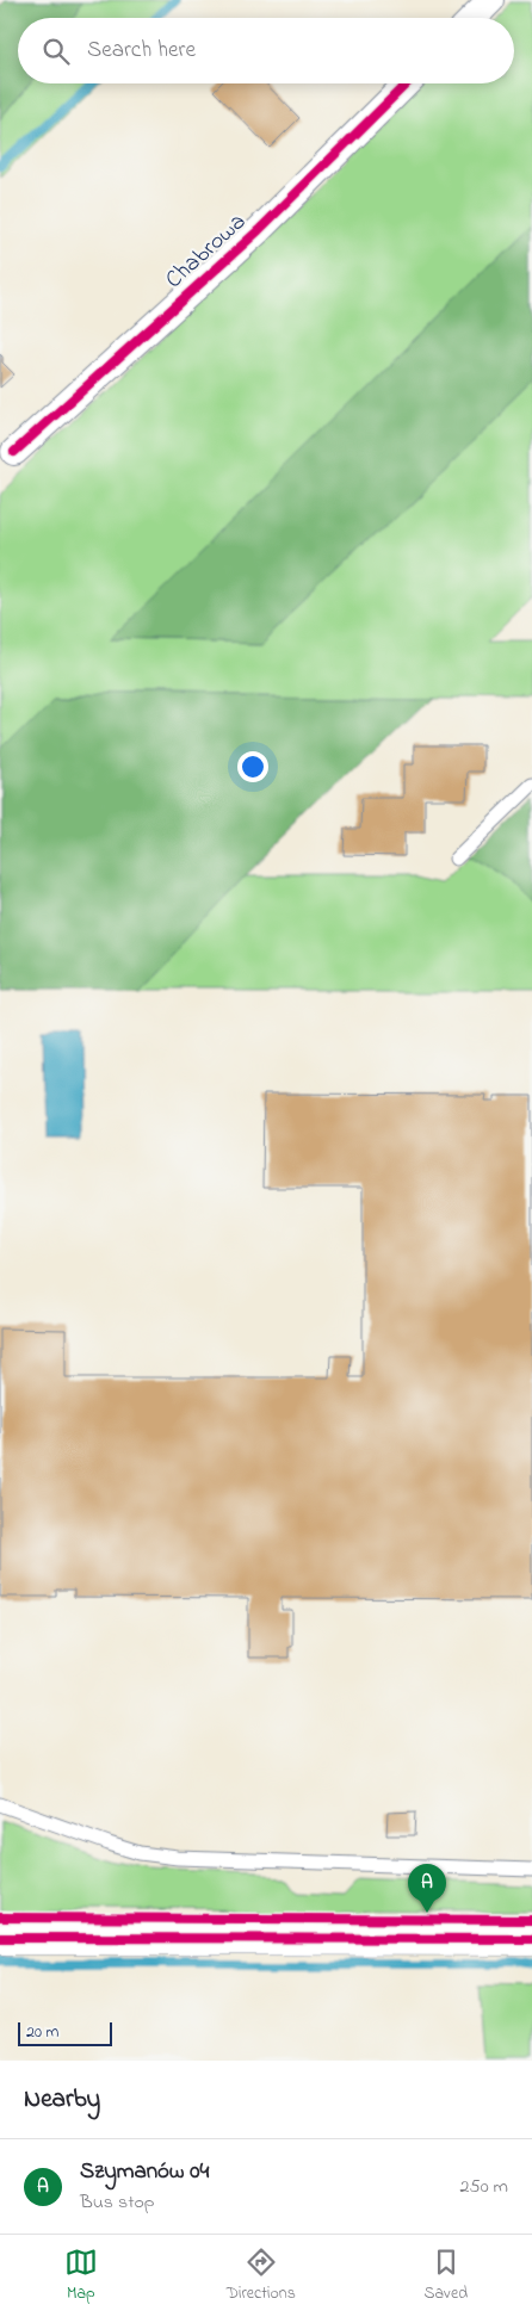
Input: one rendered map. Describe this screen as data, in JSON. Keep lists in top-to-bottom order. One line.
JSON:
{"streets":{"street":["Chabrowa"]},"scale_bar":"20 m","page":{"search":"Search here","pins":"A","scale":"20 m","heading":"Nearby","list":[{"mark":"A","name":"Szymanów 04","note":"Bus stop","value":"250 m"}],"nav":["Map","Directions","Saved"]}}
